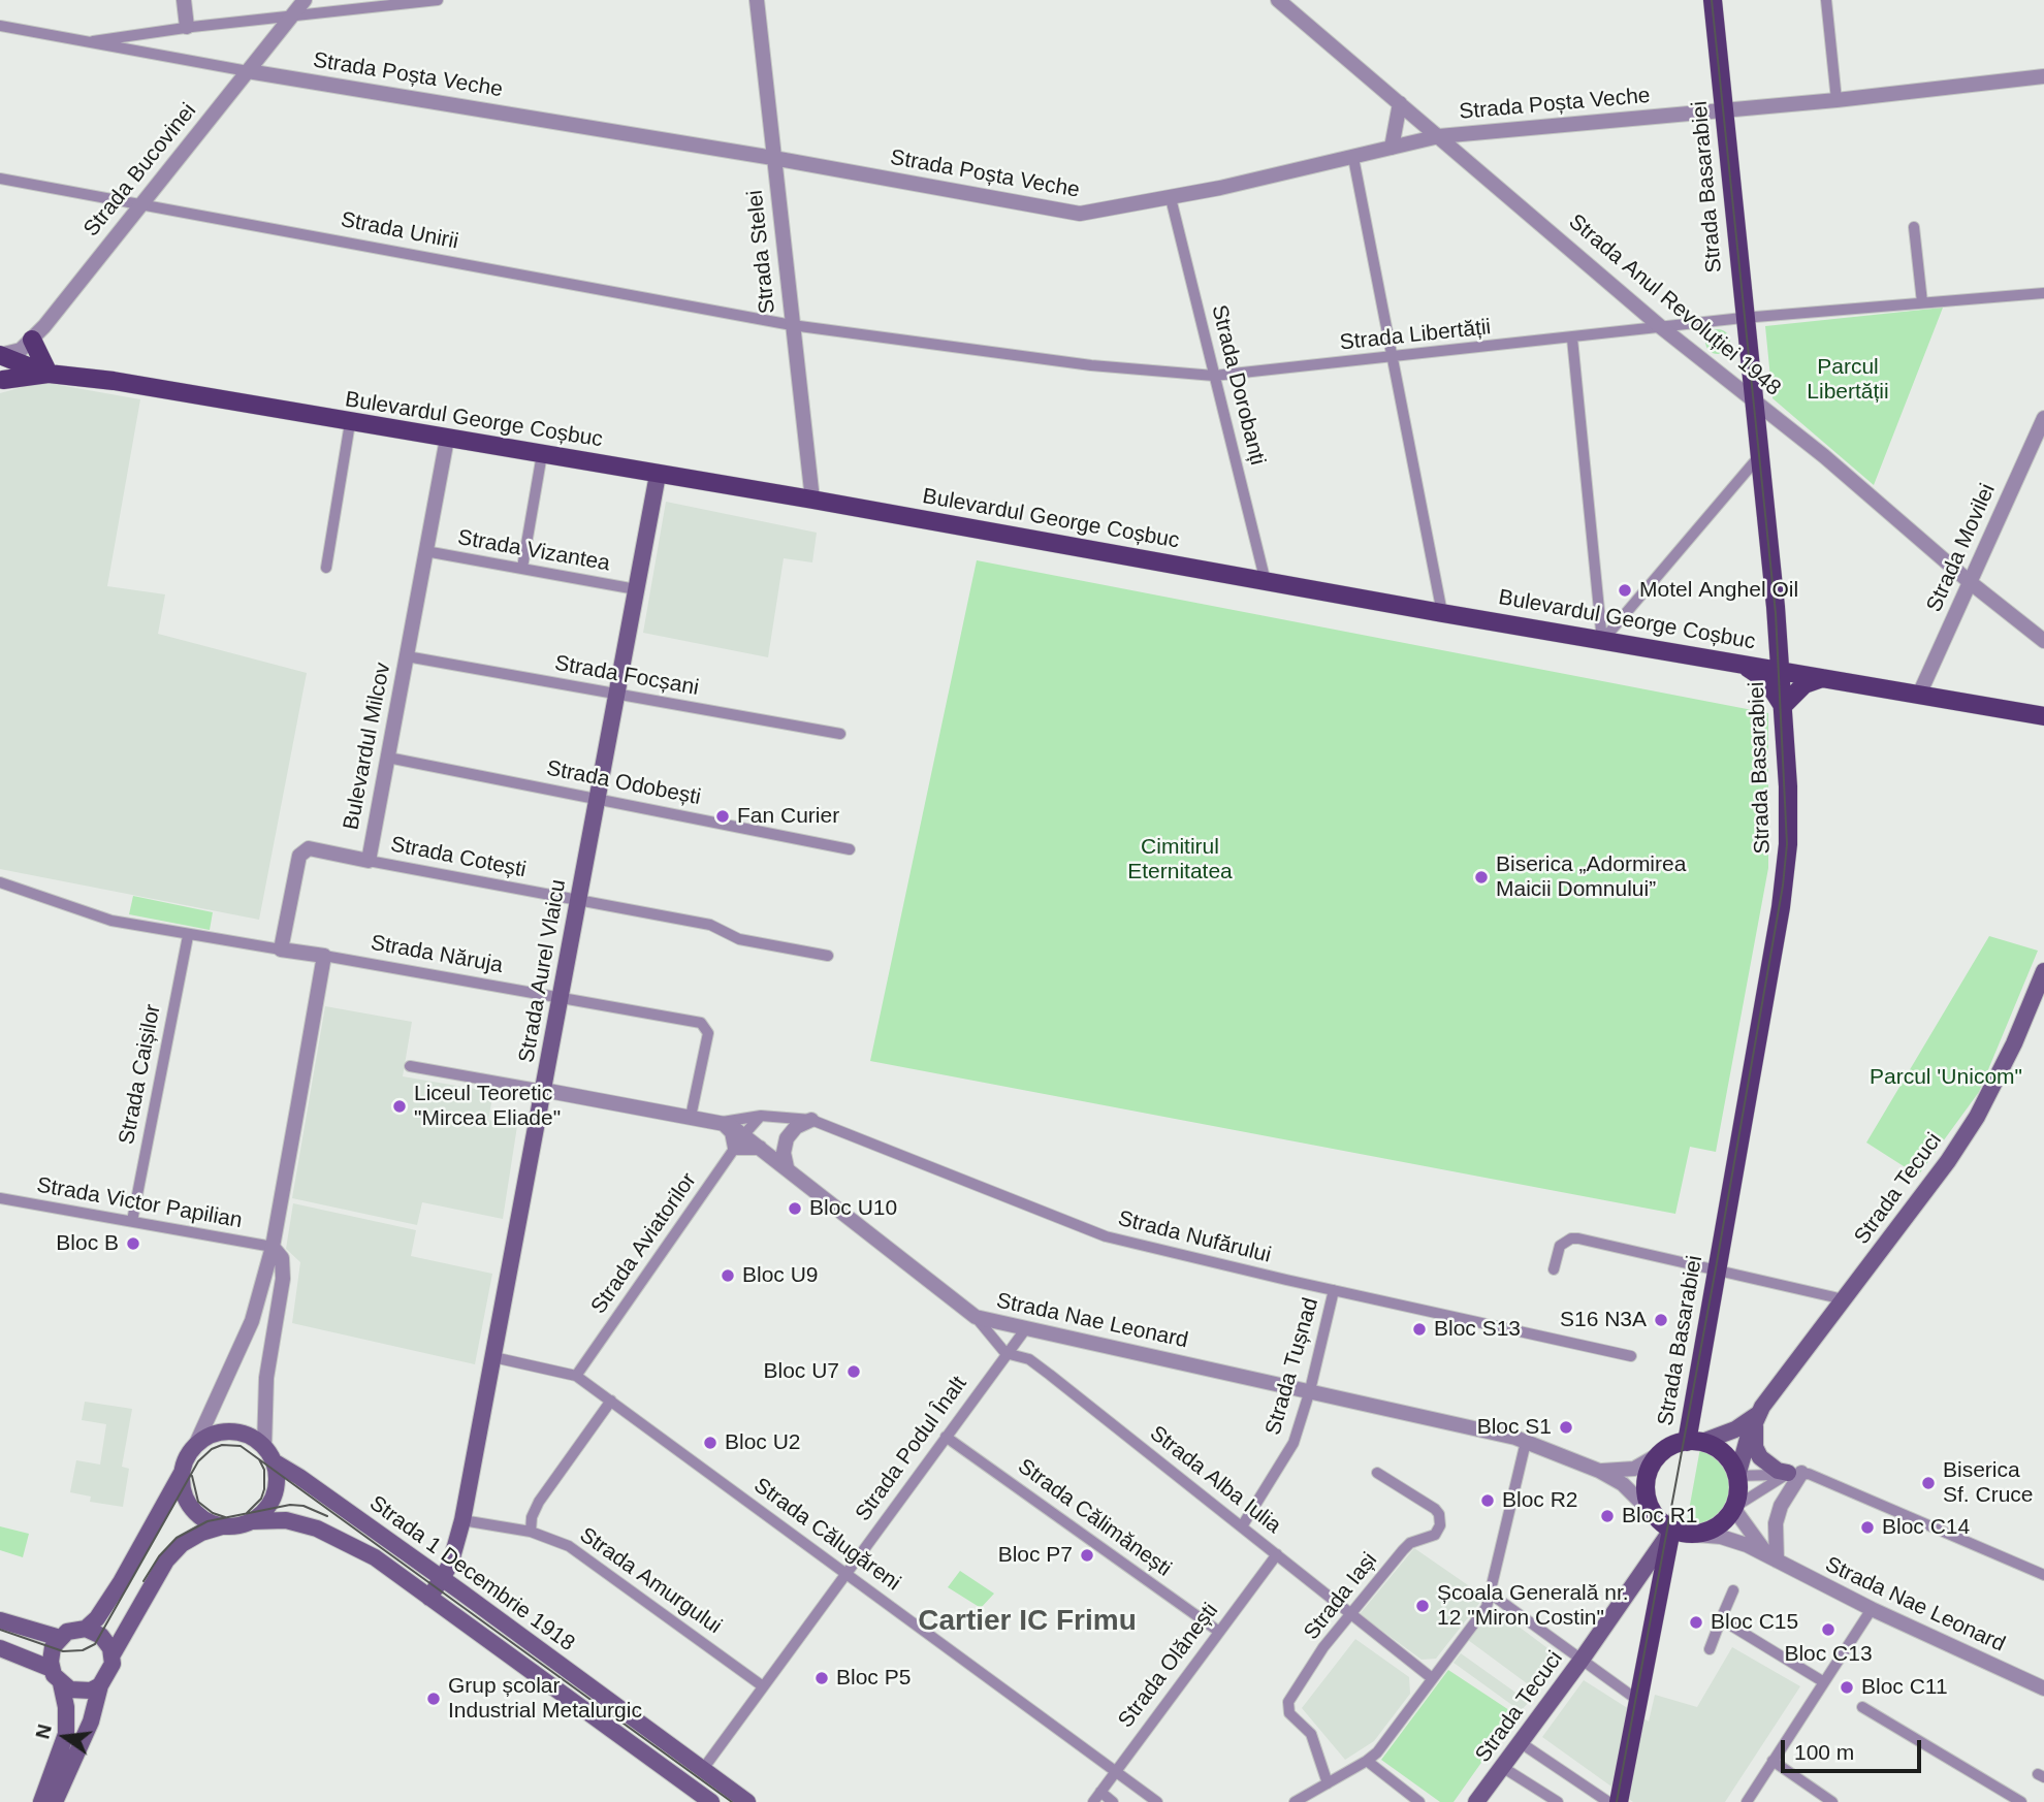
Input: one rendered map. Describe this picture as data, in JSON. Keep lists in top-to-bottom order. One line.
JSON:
{"streets":{"main road":["Strada Basarabiei","Bulevardul George Coșbuc","Strada Aurel Vlaicu","Strada Tecuci","Strada 1 Decembrie 1918"],"street":["Strada Poșta Veche","Strada Bucovinei","Strada Unirii","Strada Stelei","Strada Anul Revoluției 1948","Strada Libertății","Strada Dorobanți","Strada Movilei","Strada Vizantea","Strada Focșani","Bulevardul Milcov","Strada Odobești","Strada Cotești","Strada Năruja","Strada Caișilor","Strada Victor Papilian","Strada Nufărului","Strada Aviatorilor","Strada Nae Leonard","Strada Tușnad","Strada Podul Înalt","Strada Alba Iulia","Strada Călimănești","Strada Călugăreni","Strada Amurgului","Strada Iași","Strada Olănești"]},"crossings":[["Strada Poșta Veche","Strada Bucovinei"],["Strada Poșta Veche","Strada Basarabiei"],["Strada Poșta Veche","Strada Stelei"],["Strada Poșta Veche","Strada Anul Revoluției 1948"],["Strada Poșta Veche","Strada Dorobanți"],["Strada Bucovinei","Strada Unirii"],["Strada Bucovinei","Bulevardul George Coșbuc"],["Strada Basarabiei","Strada Anul Revoluției 1948"],["Strada Basarabiei","Strada Libertății"],["Strada Basarabiei","Bulevardul George Coșbuc"],["Strada Basarabiei","Strada Tecuci"],["Strada Basarabiei","Strada Nae Leonard"],["Strada Unirii","Strada Stelei"],["Strada Unirii","Strada Libertății"],["Strada Stelei","Strada Libertății"],["Strada Stelei","Bulevardul George Coșbuc"],["Strada Anul Revoluției 1948","Strada Libertății"],["Strada Anul Revoluției 1948","Strada Movilei"],["Strada Libertății","Strada Dorobanți"],["Strada Dorobanți","Bulevardul George Coșbuc"],["Bulevardul George Coșbuc","Strada Movilei"],["Bulevardul George Coșbuc","Bulevardul Milcov"],["Bulevardul George Coșbuc","Strada Aurel Vlaicu"],["Strada Vizantea","Bulevardul Milcov"],["Strada Vizantea","Strada Aurel Vlaicu"],["Strada Focșani","Bulevardul Milcov"],["Strada Focșani","Strada Aurel Vlaicu"],["Bulevardul Milcov","Strada Odobești"],["Bulevardul Milcov","Strada Cotești"],["Strada Odobești","Strada Aurel Vlaicu"],["Strada Cotești","Strada Aurel Vlaicu"],["Strada Năruja","Strada Aurel Vlaicu"],["Strada Năruja","Strada Nae Leonard"],["Strada Aurel Vlaicu","Strada Nae Leonard"],["Strada Aurel Vlaicu","Strada Călugăreni"],["Strada Aurel Vlaicu","Strada 1 Decembrie 1918"],["Strada Aurel Vlaicu","Strada Amurgului"],["Strada Caișilor","Strada Victor Papilian"],["Strada Tecuci","Strada Nae Leonard"],["Strada Nufărului","Strada Nae Leonard"],["Strada Nufărului","Strada Tușnad"],["Strada Aviatorilor","Strada Nae Leonard"],["Strada Aviatorilor","Strada Călugăreni"],["Strada Nae Leonard","Strada Tușnad"],["Strada Nae Leonard","Strada Podul Înalt"],["Strada Tușnad","Strada Alba Iulia"],["Strada Podul Înalt","Strada Alba Iulia"],["Strada Podul Înalt","Strada Călimănești"],["Strada Podul Înalt","Strada Călugăreni"],["Strada Podul Înalt","Strada 1 Decembrie 1918"],["Strada Podul Înalt","Strada Amurgului"],["Strada Alba Iulia","Strada Iași"],["Strada Alba Iulia","Strada Olănești"],["Strada Călimănești","Strada Olănești"],["Strada Călugăreni","Strada Olănești"]],"districts":["Cartier IC Frimu"],"parks":["Parcul Libertății","Cimitirul Eternitatea","Parcul 'Unicom\""],"places":["Motel Anghel Oil","Fan Curier","Biserica „Adormirea Maicii Domnului”","Liceul Teoretic \"Mircea Eliade\"","Bloc U10","Bloc B","Bloc U9","S16 N3A","Bloc S13","Bloc U7","Bloc S1","Bloc U2","Biserica Sf. Cruce","Bloc R2","Bloc R1","Bloc C14","Bloc P7","Școala Generală nr. 12 \"Miron Costin\"","Bloc C15","Bloc C13","Bloc P5","Bloc C11","Grup școlar Industrial Metalurgic"],"scale_bar":"100 m","north":"left"}
